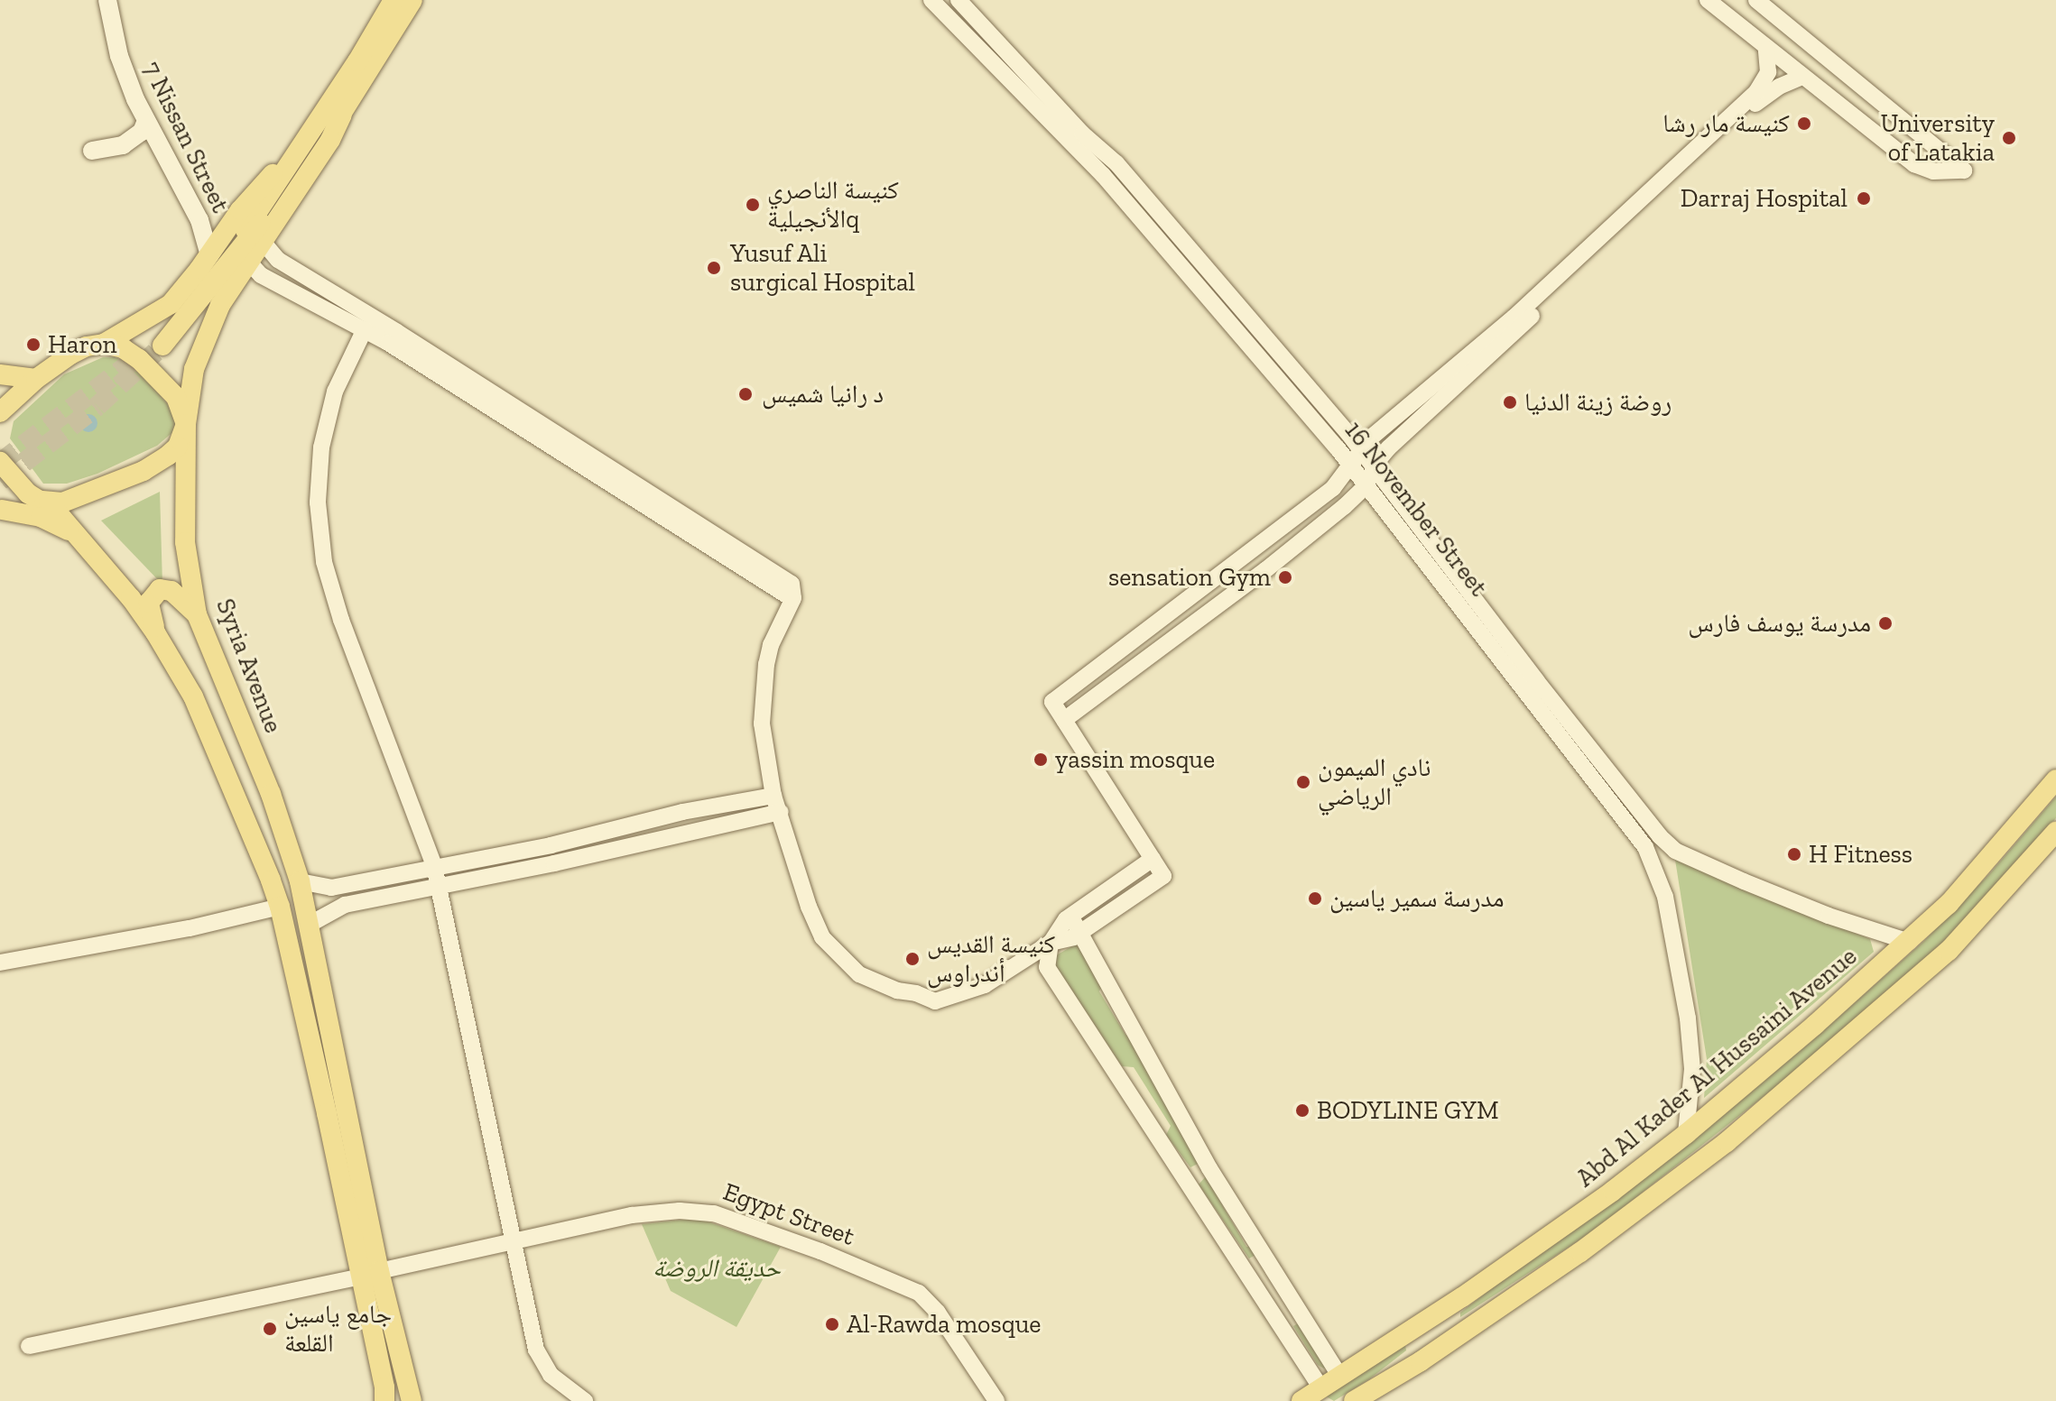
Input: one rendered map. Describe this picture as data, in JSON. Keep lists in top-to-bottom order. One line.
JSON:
{"streets":{"main road":["7 Nissan Street","Syria Avenue","Abd Al Kader Al Hussaini Avenue"],"street":["16 November Street","Egypt Street"]},"crossings":[["16 November Street","Abd Al Kader Al Hussaini Avenue"],["Syria Avenue","Egypt Street"]],"parks":["حديقة الروضة"],"places":["كنيسة مار رشا","University of Latakia","Darraj Hospital","كنيسة الناصري الأنجيليةq","Yusuf Ali surgical Hospital","Haron","د رانيا شميس","روضة زينة الدنيا","sensation Gym","مدرسة يوسف فارس","yassin mosque","نادي الميمون الرياضي","H Fitness","مدرسة سمير ياسين","كنيسة القديس أندراوس","BODYLINE GYM","Al-Rawda mosque","جامع ياسين القلعة"]}
